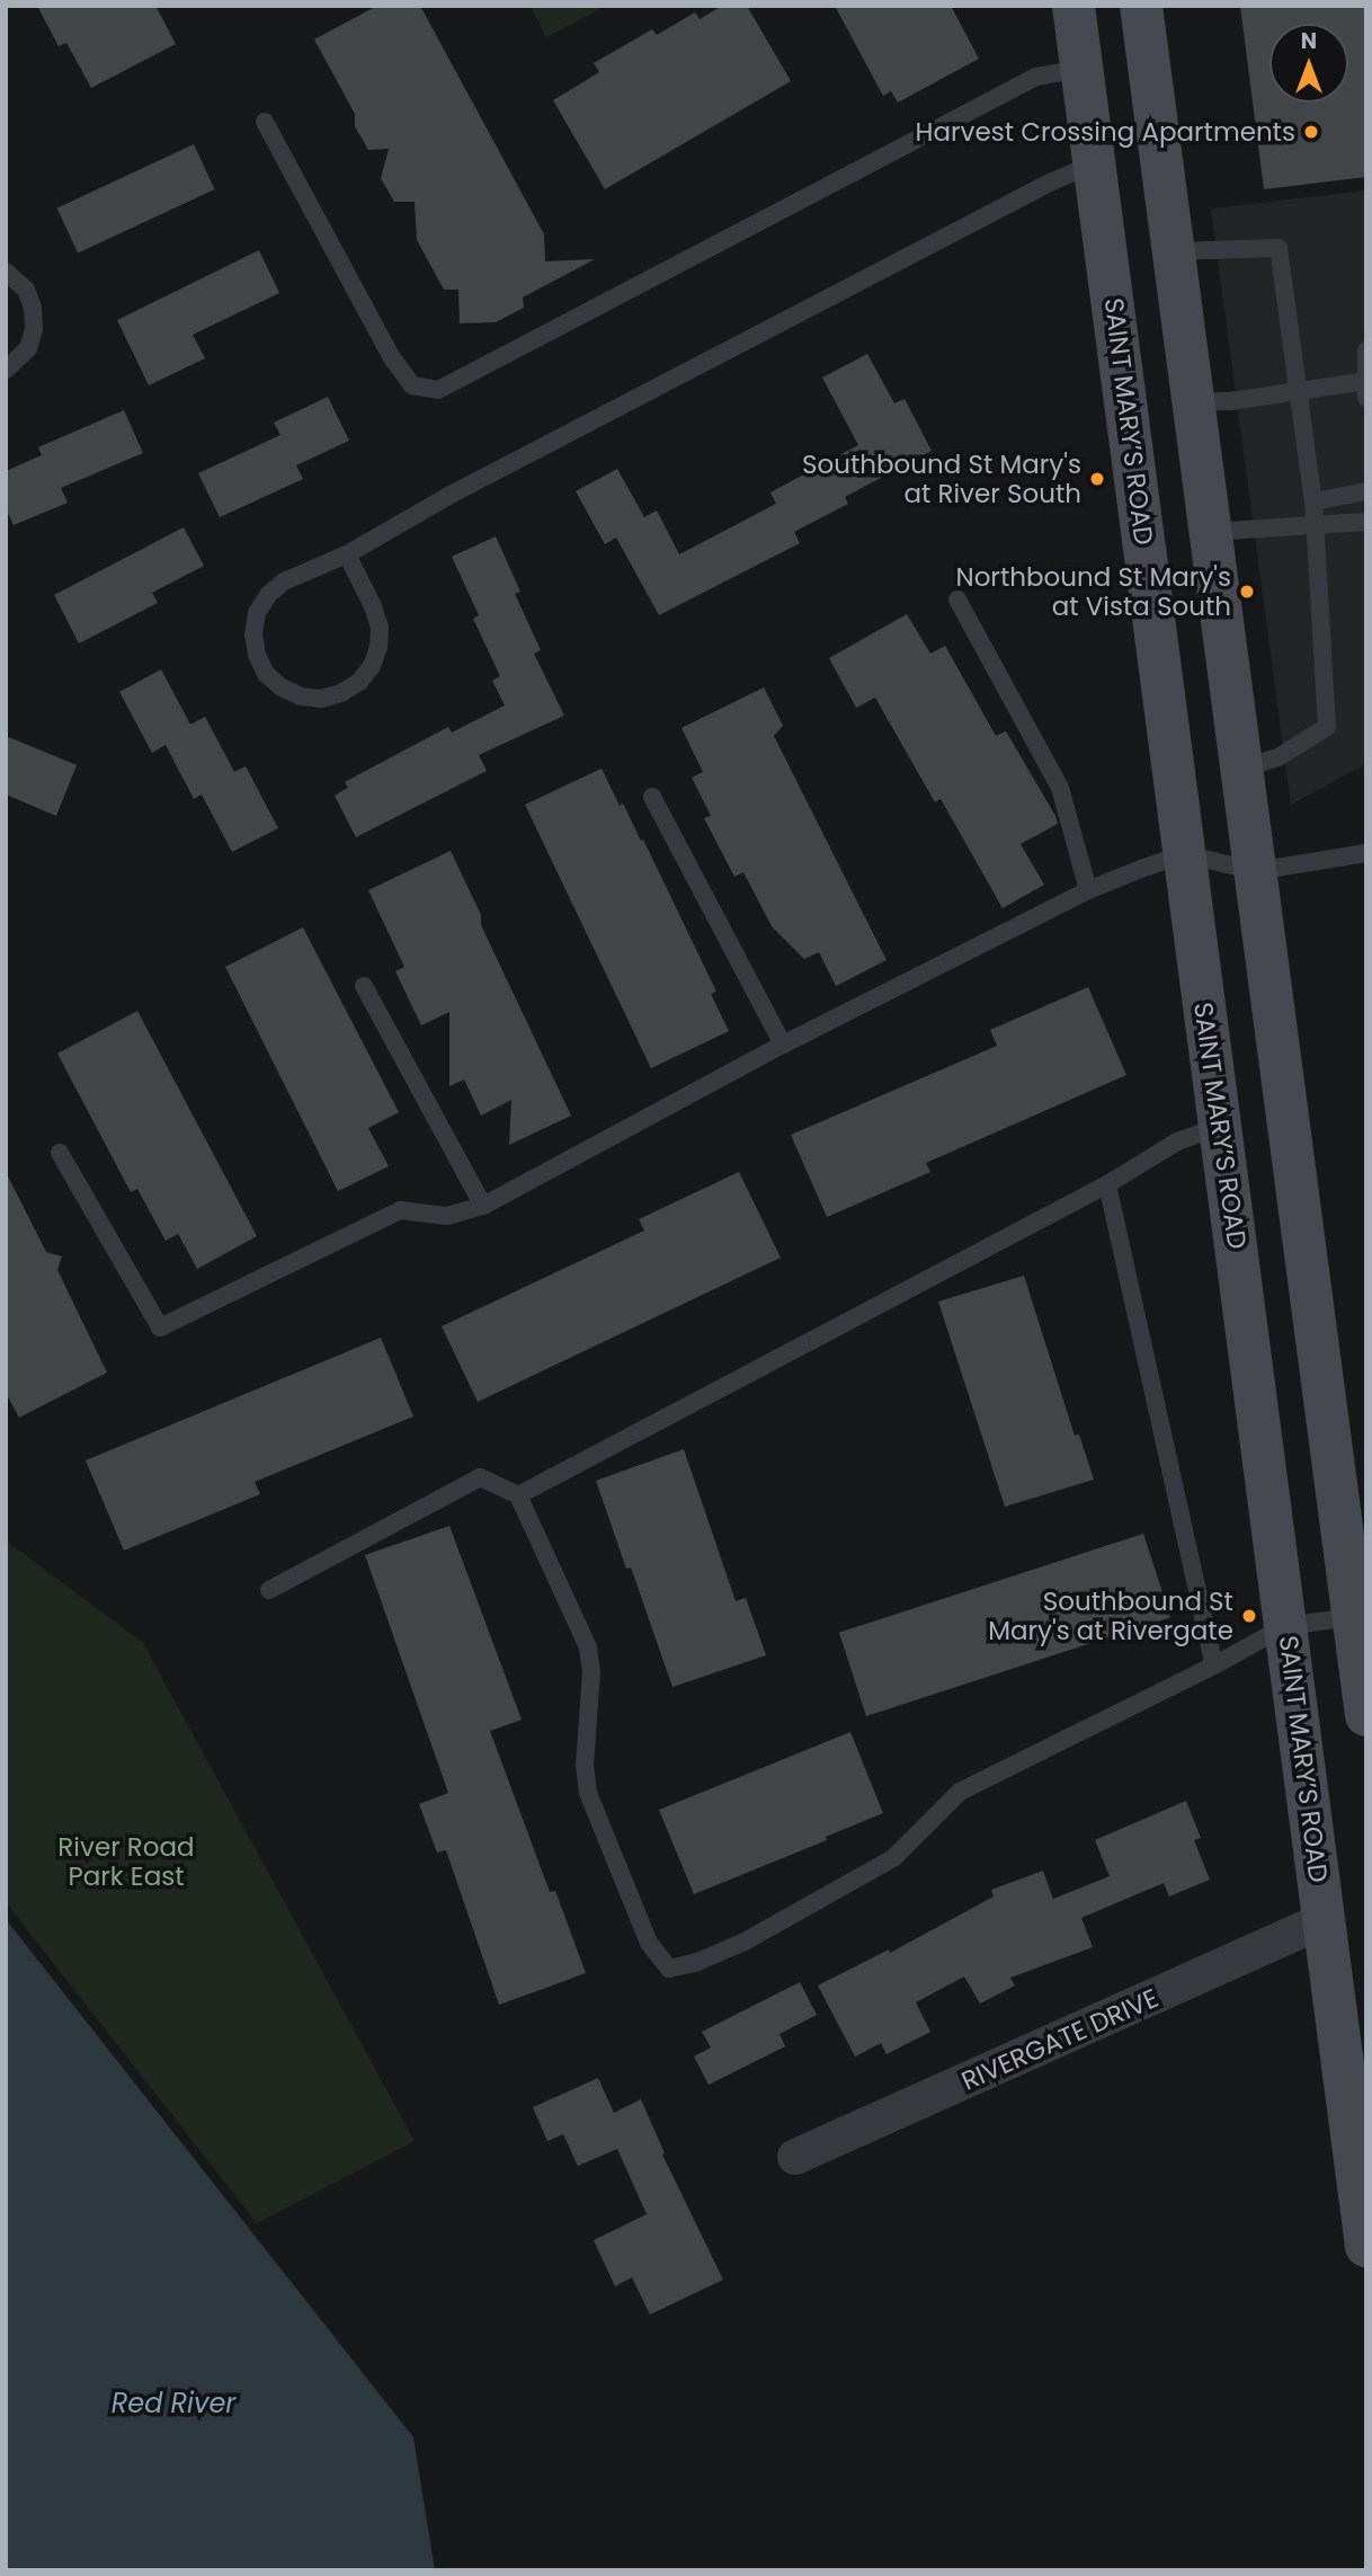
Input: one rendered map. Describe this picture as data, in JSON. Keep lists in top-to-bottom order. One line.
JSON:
{"streets":{"main road":["SAINT MARY’S ROAD"],"street":["RIVERGATE DRIVE"]},"crossings":[["SAINT MARY’S ROAD","RIVERGATE DRIVE"]],"water":["Red River"],"parks":["River Road Park East"],"places":["Harvest Crossing Apartments","Southbound St Mary's at River South","Northbound St Mary's at Vista South","Southbound St Mary's at Rivergate"],"north":"top"}
